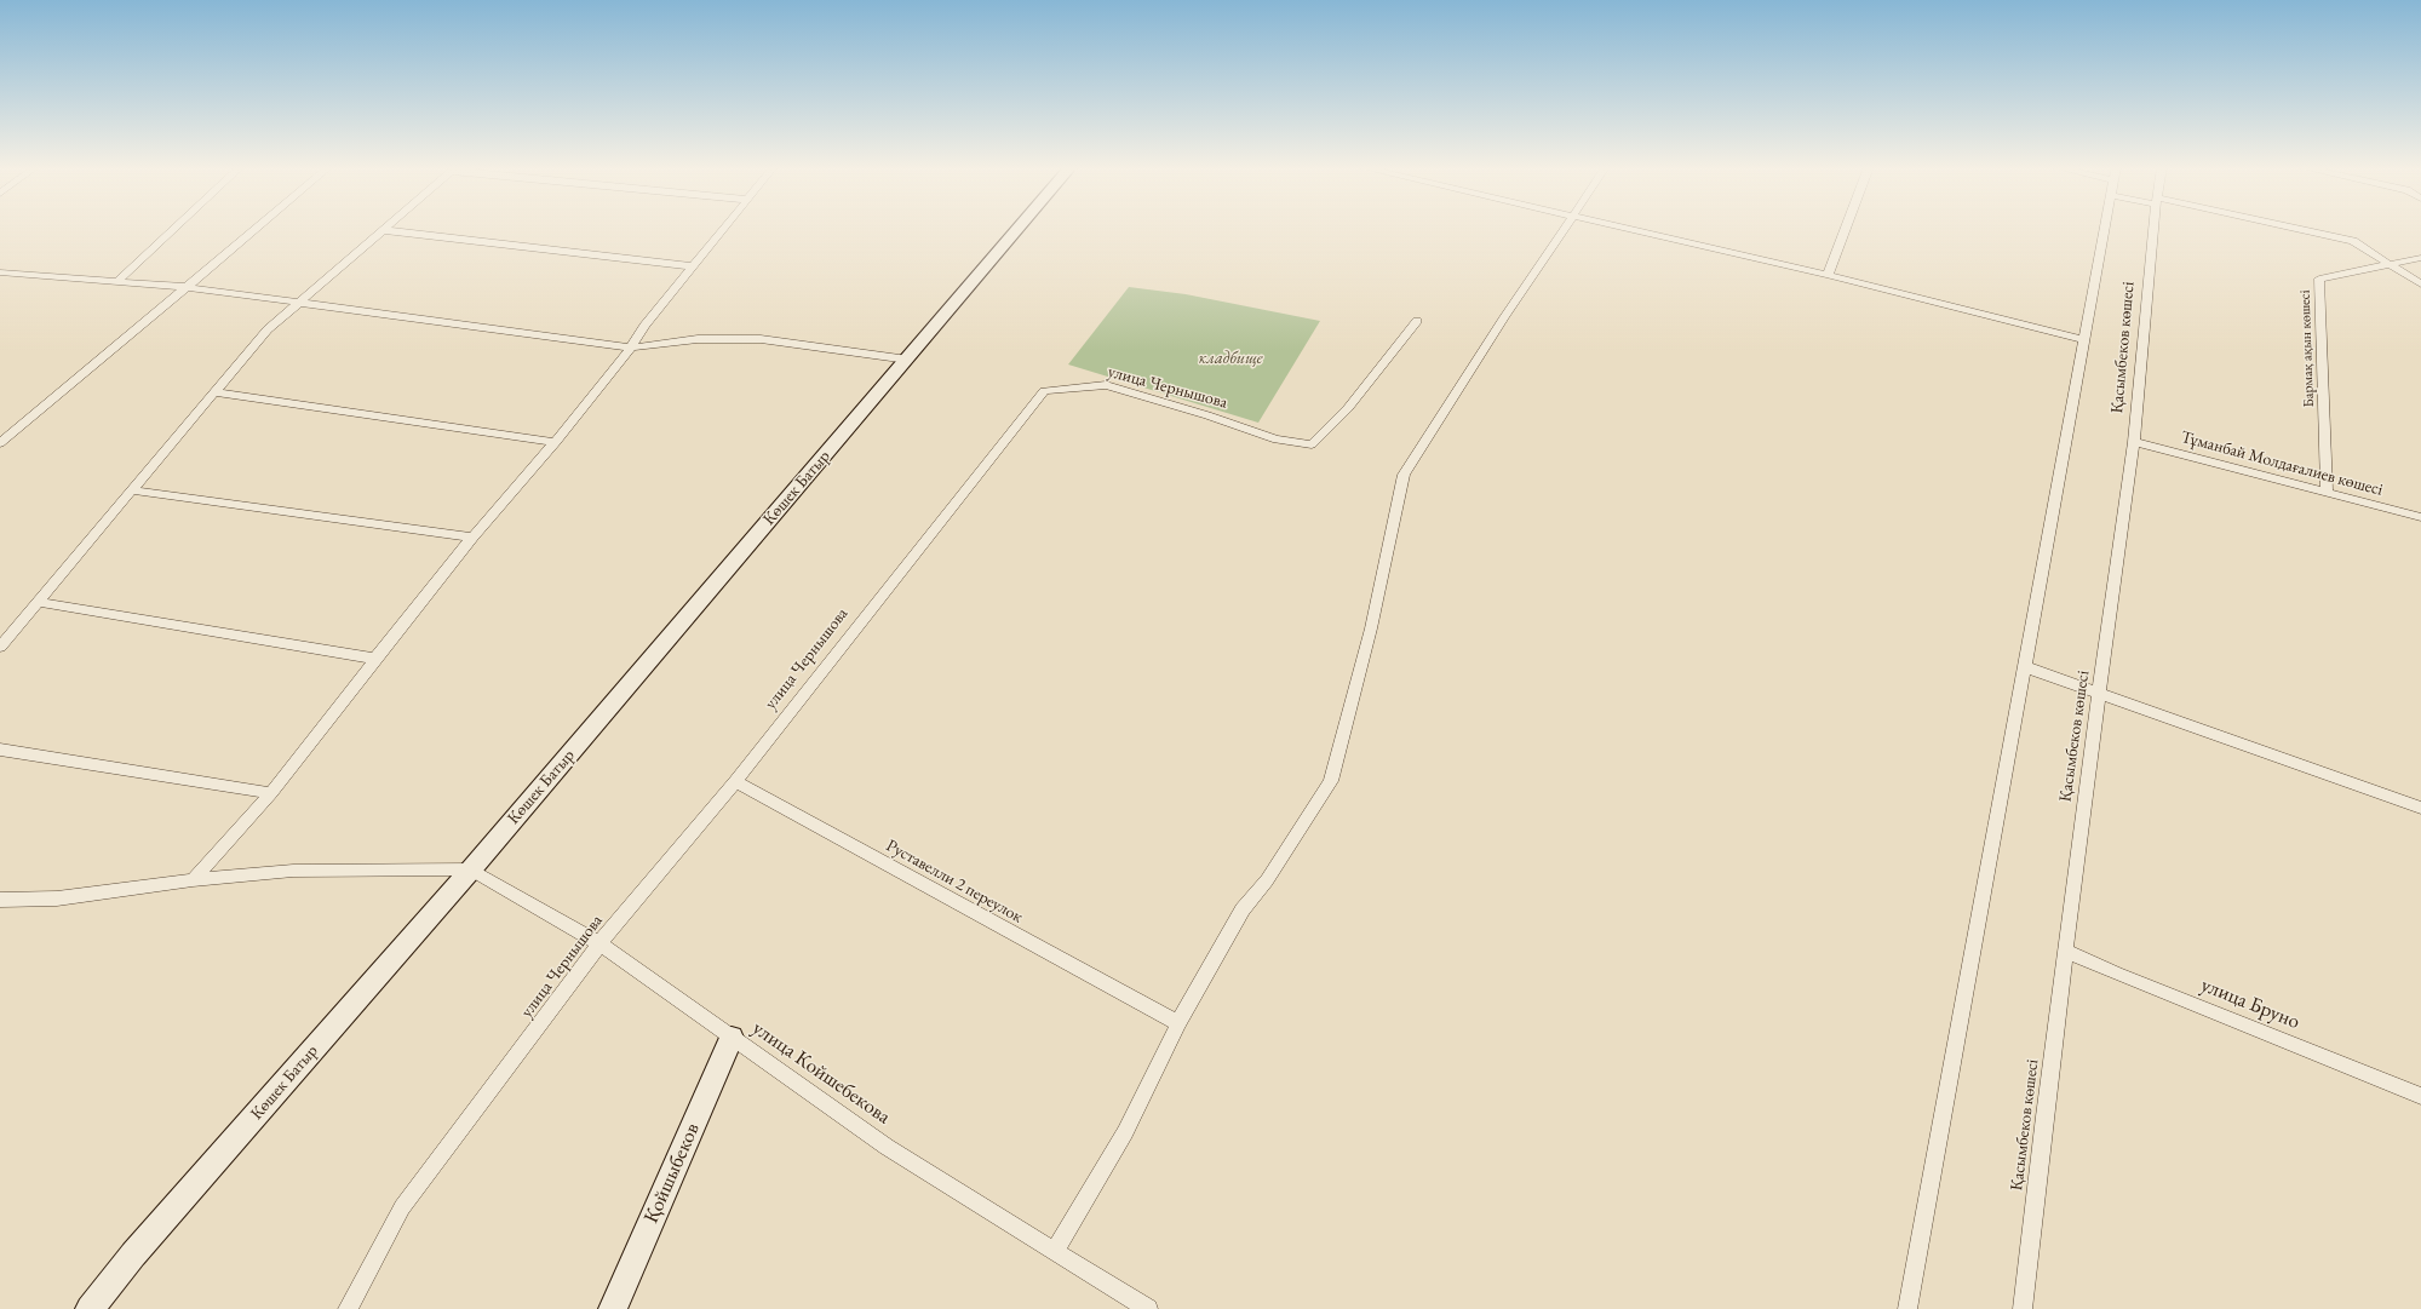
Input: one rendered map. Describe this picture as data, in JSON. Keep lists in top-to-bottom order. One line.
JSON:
{"streets":{"street":["Қасымбеков көшесі","Бармақ ақын көшесі","улица Чернышова","Тұманбай Молдағалиев көшесі","Көшек Батыр","Руставелли 2 переулок","улица Бруно","улица Койшебекова","Қойшыбеков"]},"crossings":[["Қасымбеков көшесі","Тұманбай Молдағалиев көшесі"],["Қасымбеков көшесі","улица Бруно"],["Бармақ ақын көшесі","Тұманбай Молдағалиев көшесі"],["улица Чернышова","Руставелли 2 переулок"],["улица Чернышова","улица Койшебекова"],["Көшек Батыр","улица Койшебекова"],["улица Койшебекова","Қойшыбеков"]],"parks":["кладбище"]}
